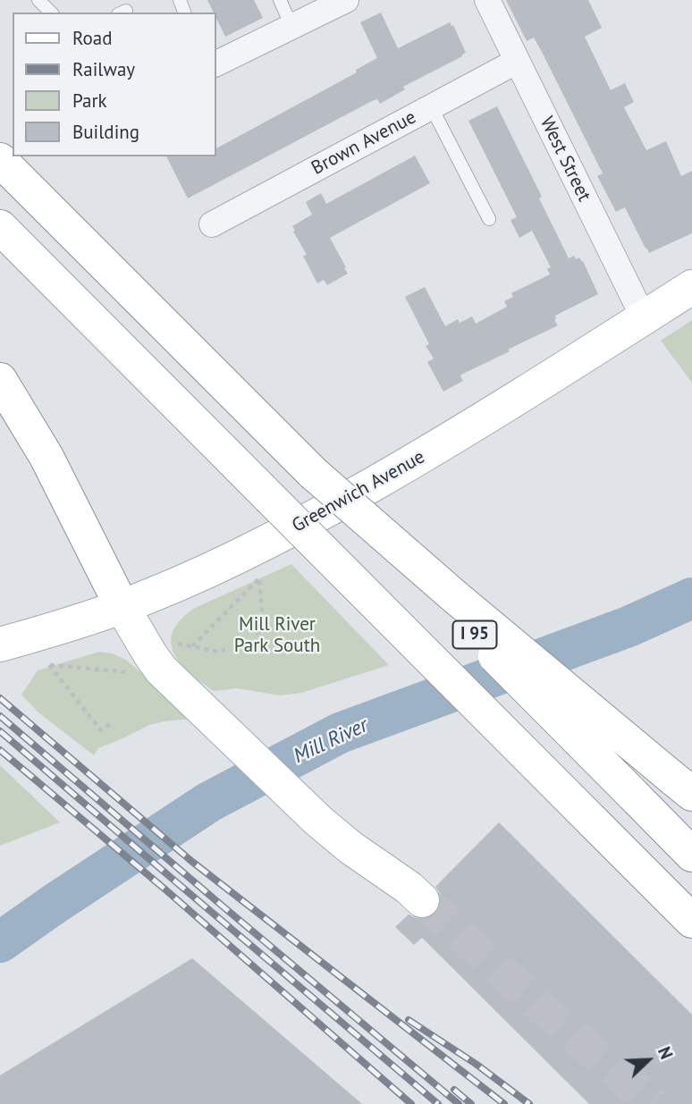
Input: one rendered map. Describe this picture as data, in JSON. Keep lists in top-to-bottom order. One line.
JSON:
{"streets":{"main road":["Greenwich Avenue","I 95"],"street":["Brown Avenue","West Street"]},"crossings":[["Brown Avenue","West Street"],["West Street","Greenwich Avenue"]],"water":["Mill River"],"parks":["Mill River Park South"],"legend":["Road","Railway","Park","Building"],"north":"top right"}
